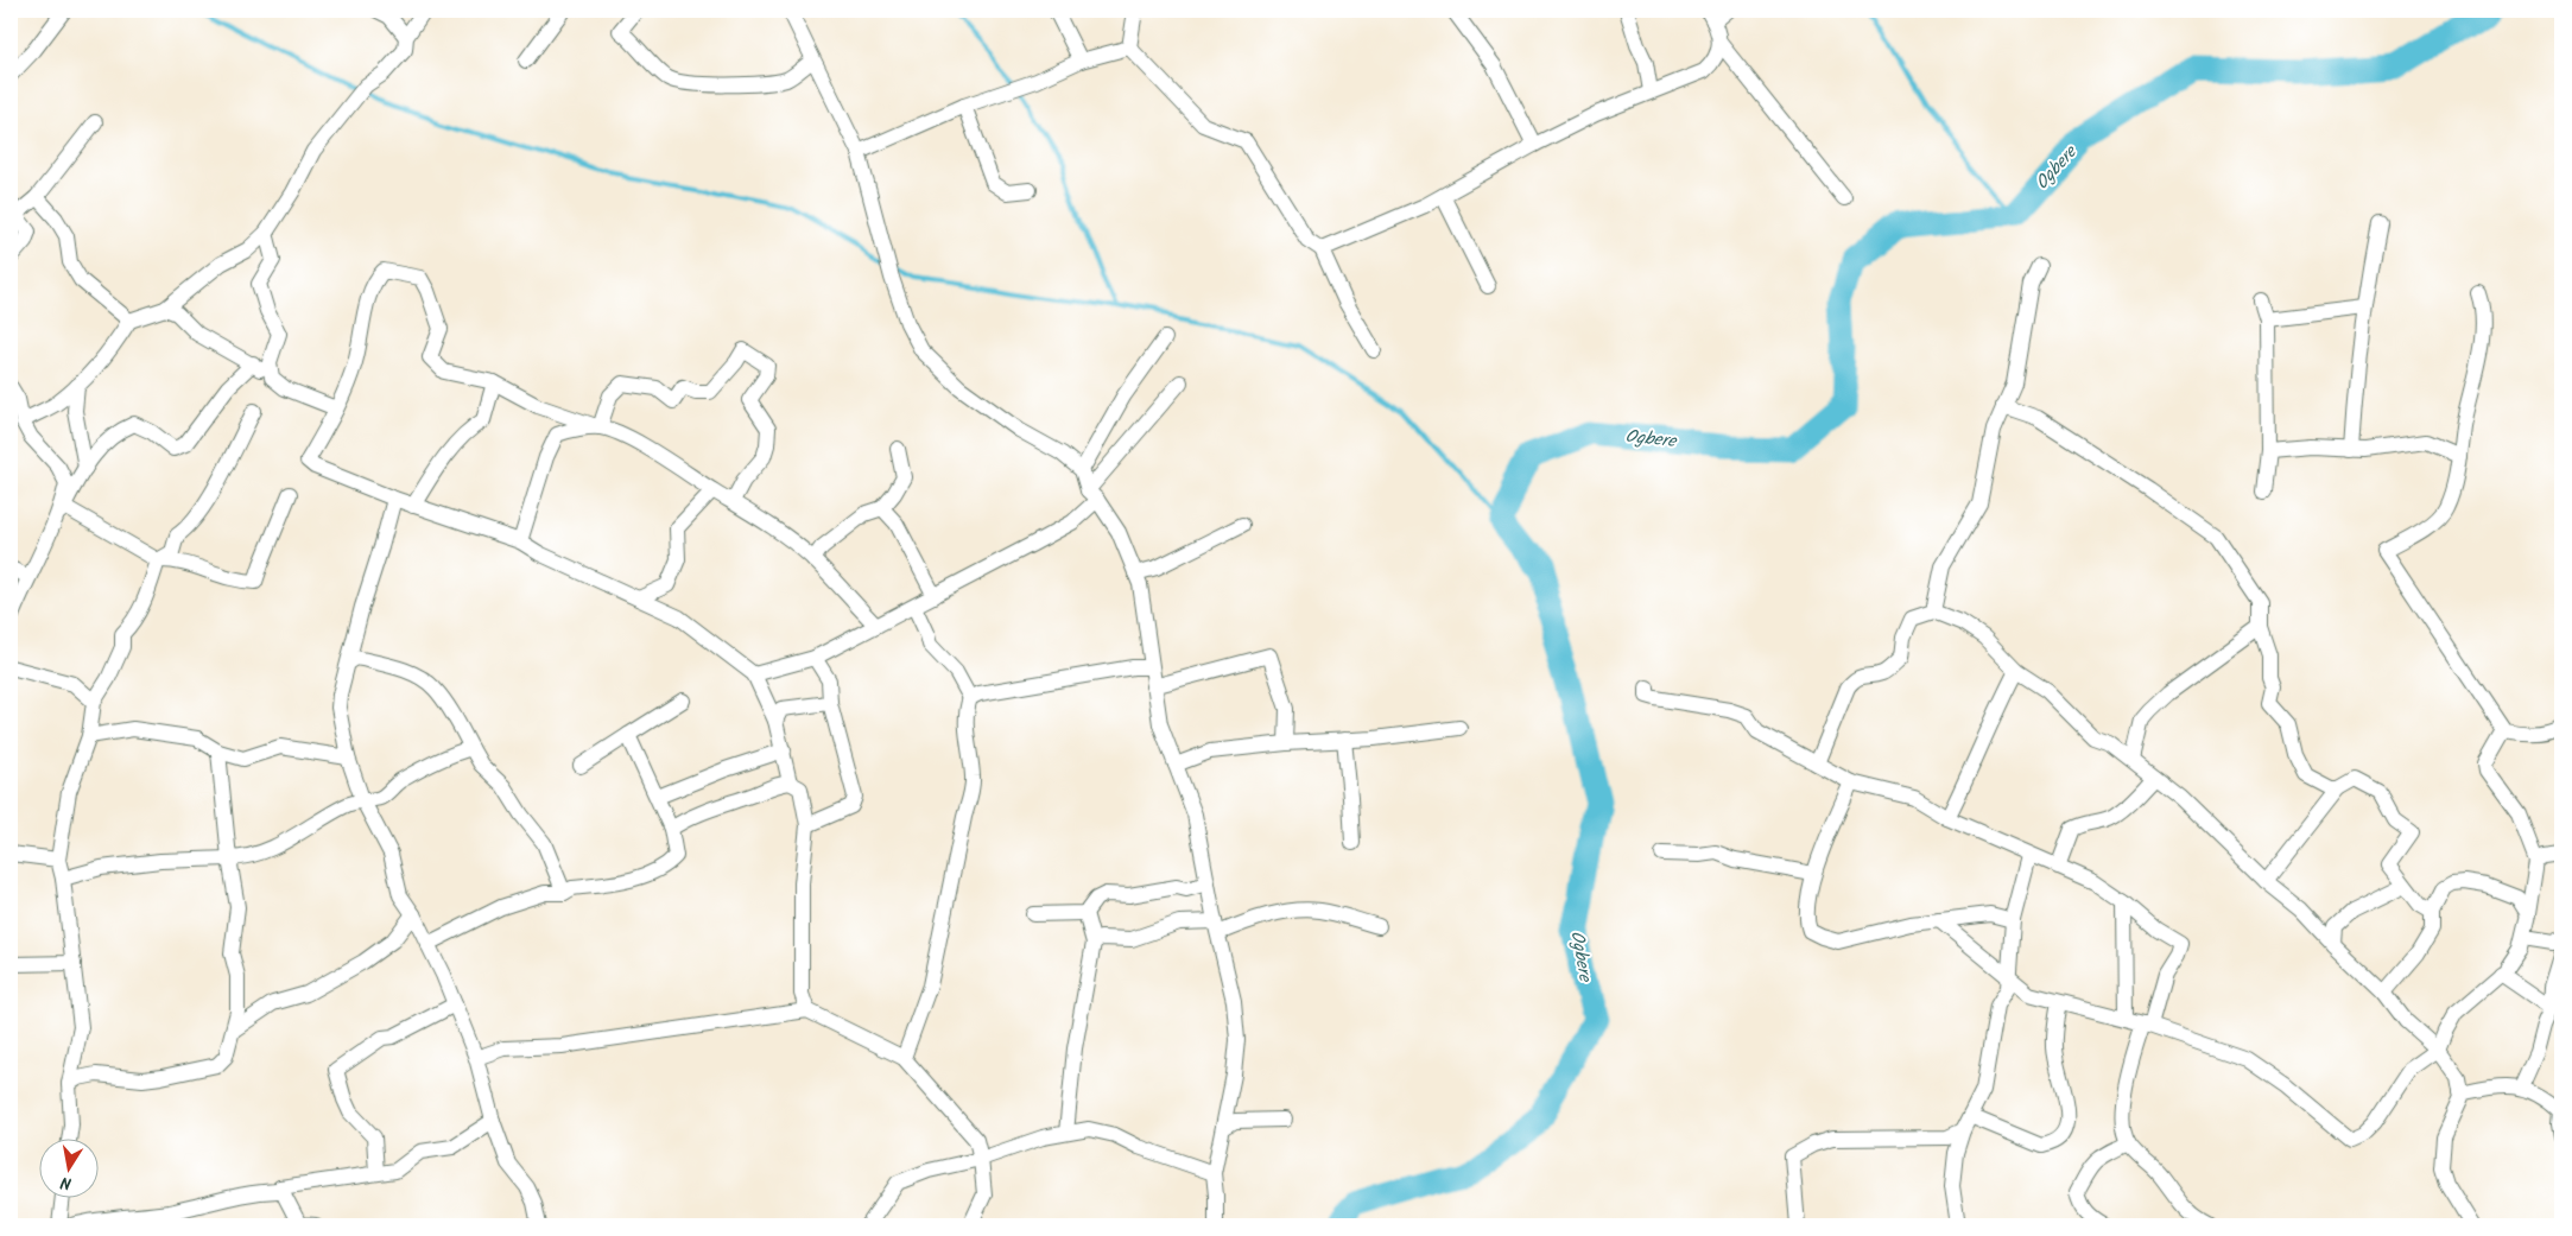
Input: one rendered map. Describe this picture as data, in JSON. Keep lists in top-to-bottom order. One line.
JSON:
{"water":["Ogbere"],"north":"bottom"}
